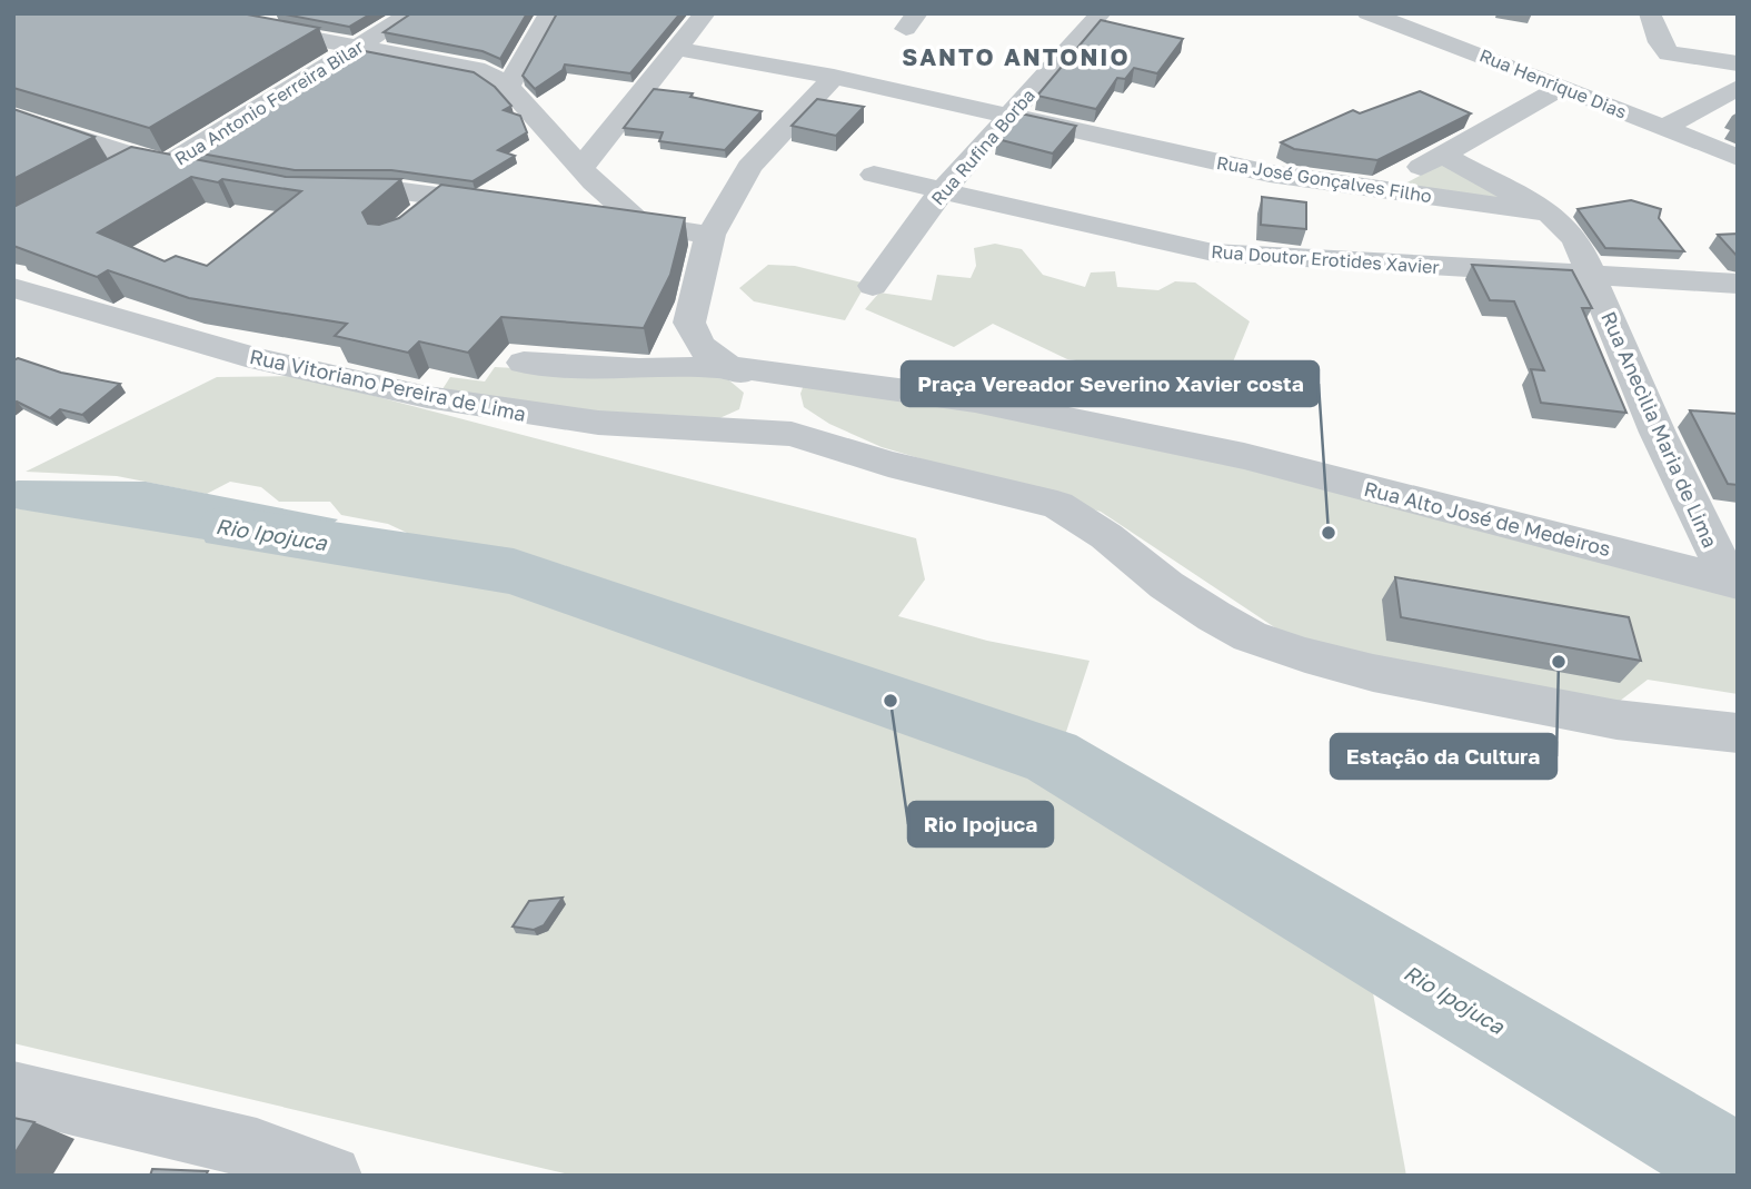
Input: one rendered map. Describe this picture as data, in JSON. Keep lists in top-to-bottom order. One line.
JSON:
{"streets":{"street":["Rua Henrique Dias","Rua Antonio Ferreira Bilar","Rua Rufina Borba","Rua José Gonçalves Filho","Rua Doutor Erotides Xavier","Rua Vitoriano Pereira de Lima","Rua Anecìlia Maria de Lima","Rua Alto José de Medeiros"]},"crossings":[["Rua Rufina Borba","Rua José Gonçalves Filho"],["Rua Rufina Borba","Rua Doutor Erotides Xavier"],["Rua José Gonçalves Filho","Rua Anecìlia Maria de Lima"],["Rua Doutor Erotides Xavier","Rua Anecìlia Maria de Lima"],["Rua Anecìlia Maria de Lima","Rua Alto José de Medeiros"]],"districts":["SANTO ANTONIO"],"water":["Rio Ipojuca"],"places":["Praça Vereador Severino Xavier costa","Estação da Cultura","Rio Ipojuca"]}
